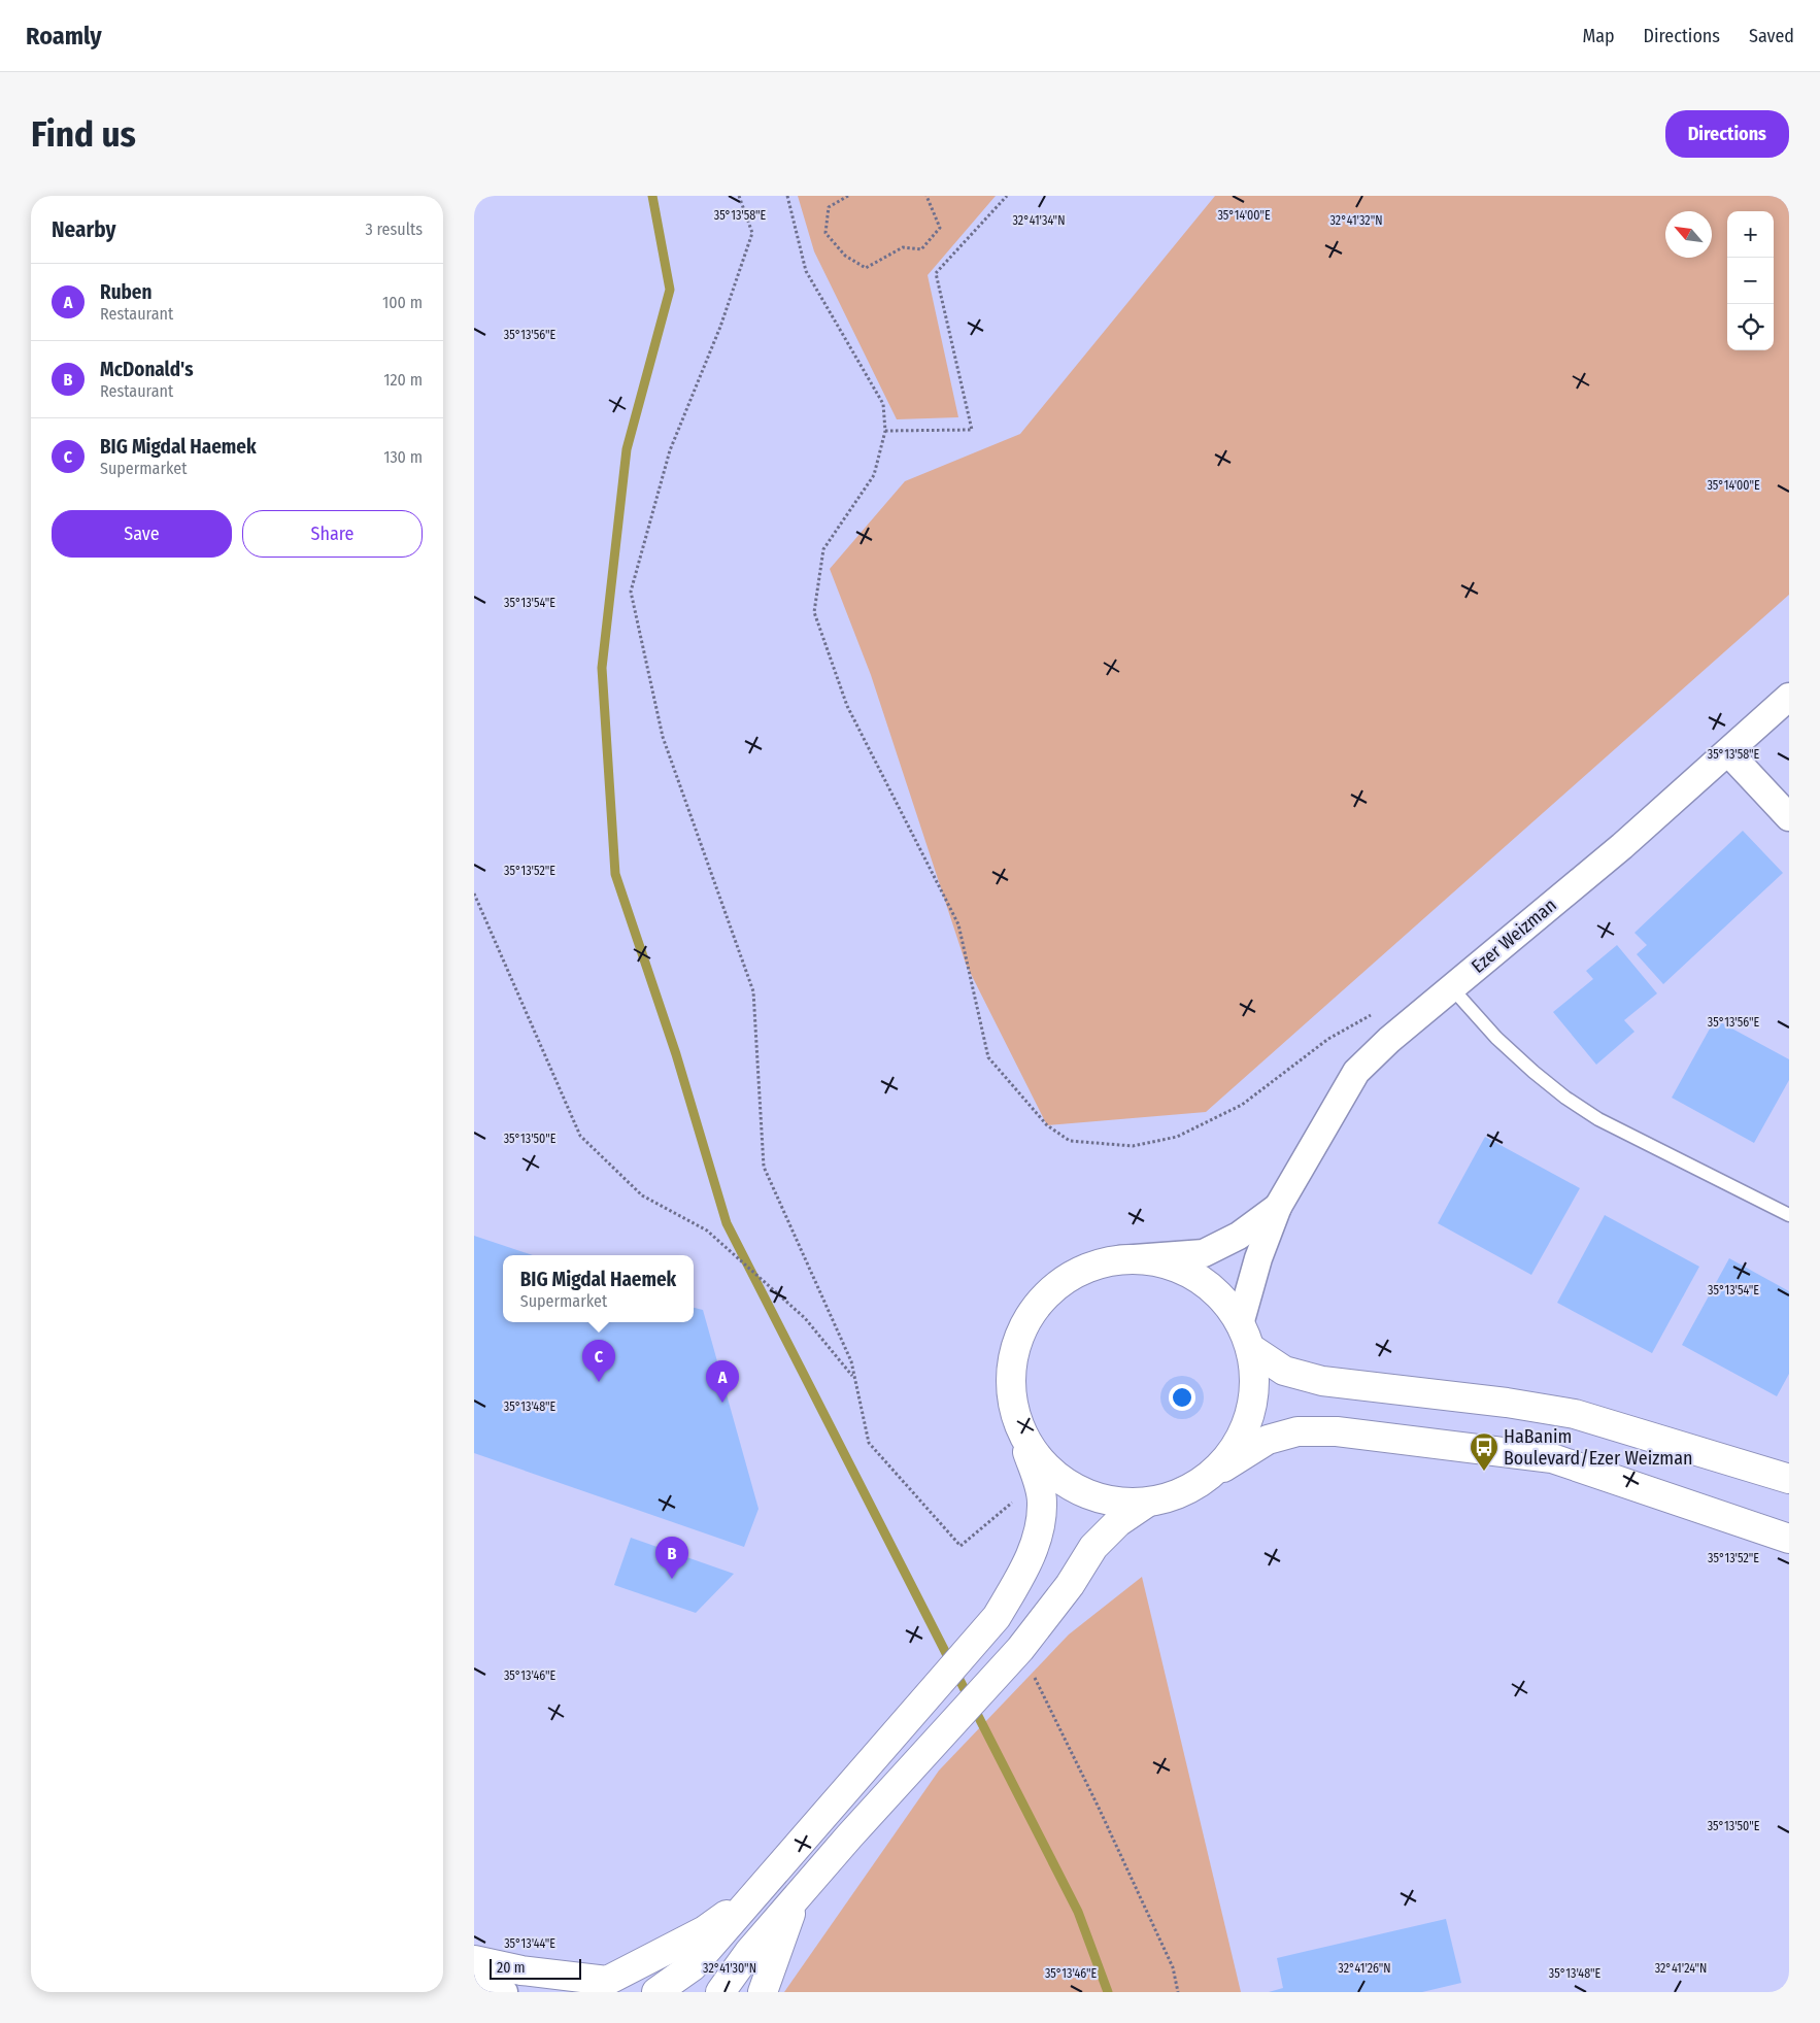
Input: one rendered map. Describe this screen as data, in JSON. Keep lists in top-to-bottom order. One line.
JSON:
{"streets":{"street":["Ezer Weizman"]},"places":{"bus stop":["HaBanim Boulevard/Ezer Weizman"]},"scale_bar":"20 m","north":"top left","page":{"header":"Roamly","nav":["Map","Directions","Saved"],"buttons":["Directions",["Save","Share"]],"title":"Find us","heading":["Nearby","3 results"],"map_buttons":["+","−"],"list":[{"mark":"A","name":"Ruben","note":"Restaurant","value":"100 m"},{"mark":"B","name":"McDonald's","note":"Restaurant","value":"120 m"},{"mark":"C","name":"BIG Migdal Haemek","note":"Supermarket","value":"130 m"}],"popup":["BIG Migdal Haemek","Supermarket"],"pins":["C","A","B"],"scale":"20 m"},"coordinates":["35°13'58\"E","35°14'00\"E","32°41'34\"N","32°41'32\"N","35°13'56\"E","35°13'54\"E","35°13'52\"E","35°13'50\"E","35°13'48\"E","35°13'46\"E","35°13'44\"E","32°41'30\"N","32°41'26\"N","32°41'24\"N"]}
